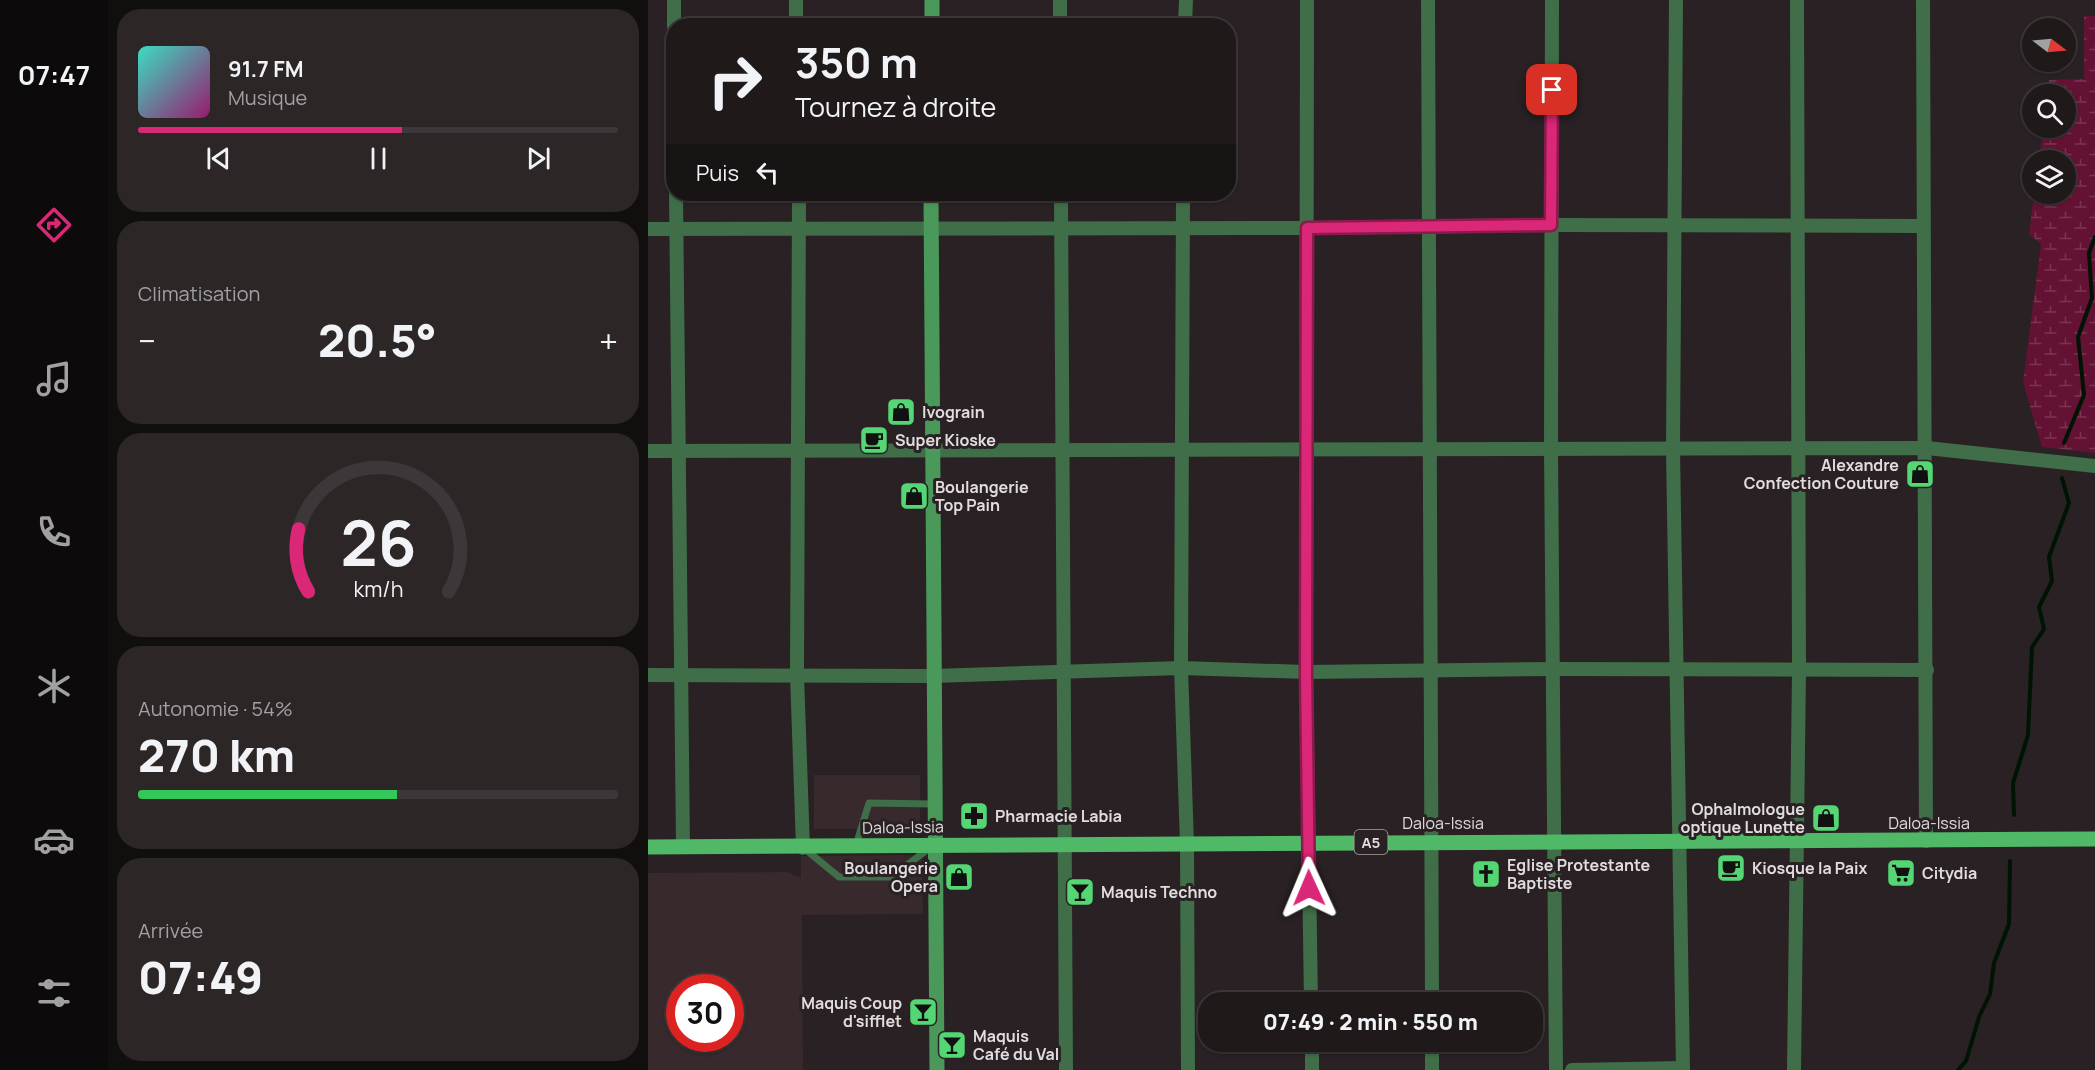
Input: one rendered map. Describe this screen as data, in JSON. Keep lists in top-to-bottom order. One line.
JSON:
{"streets":{"main road":["Daloa-Issia","A5"]},"places":{"shop":["Ivograin","Alexandre Confection Couture","Boulangerie Top Pain","Ophalmologue optique Lunette","Boulangerie Opera"],"cafe":["Super Kioske","Kiosque la Paix"],"pharmacy":["Pharmacie Labia"],"supermarket":["Citydia"],"church":["Eglise Protestante Baptiste"],"bar":["Maquis Techno","Maquis Coup d'sifflet","Maquis Café du Val"]},"north":"right","page":{"tabs":"07:47","turn":["350 m","Tournez à droite"],"song":["91.7 FM","Musique"],"then":"Puis","tile":["Climatisation",["Autonomie · 54%","270 km"],["Arrivée","07:49"]],"heat":["−","20.5°","+"],"limit":"30","trip":"07:49 · 2 min · 550 m","gauge":["26","km/h"]}}
